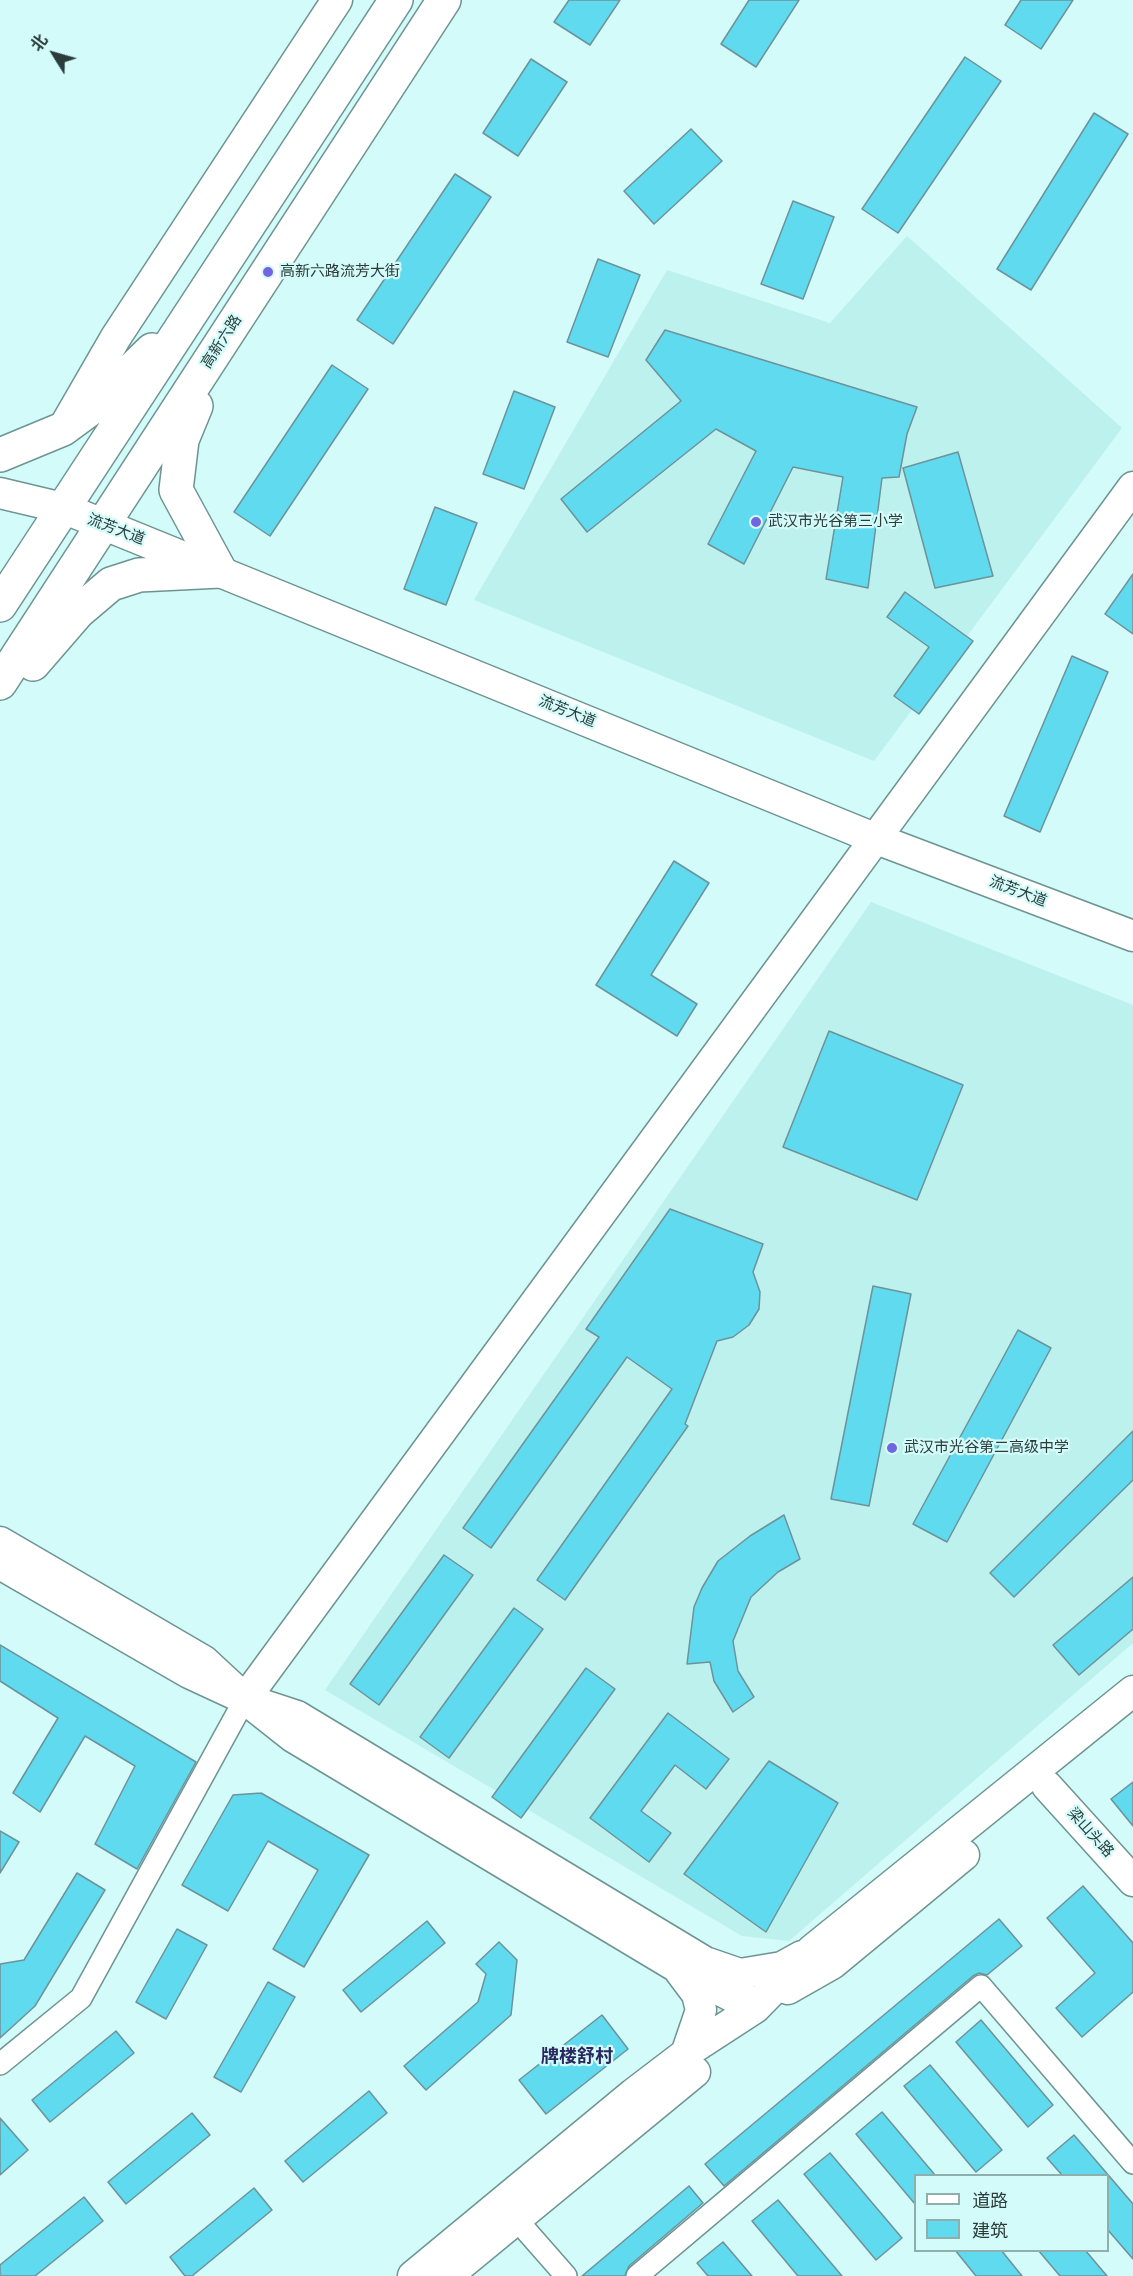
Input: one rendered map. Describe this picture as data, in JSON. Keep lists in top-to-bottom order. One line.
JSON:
{"streets":{"main road":["高新六路","流芳大道","梁山头路"]},"crossings":[["高新六路","流芳大道"]],"districts":["牌楼舒村"],"places":["高新六路流芳大街","武汉市光谷第三小学","武汉市光谷第二高级中学"],"legend":["道路","建筑"],"north":"top left"}
